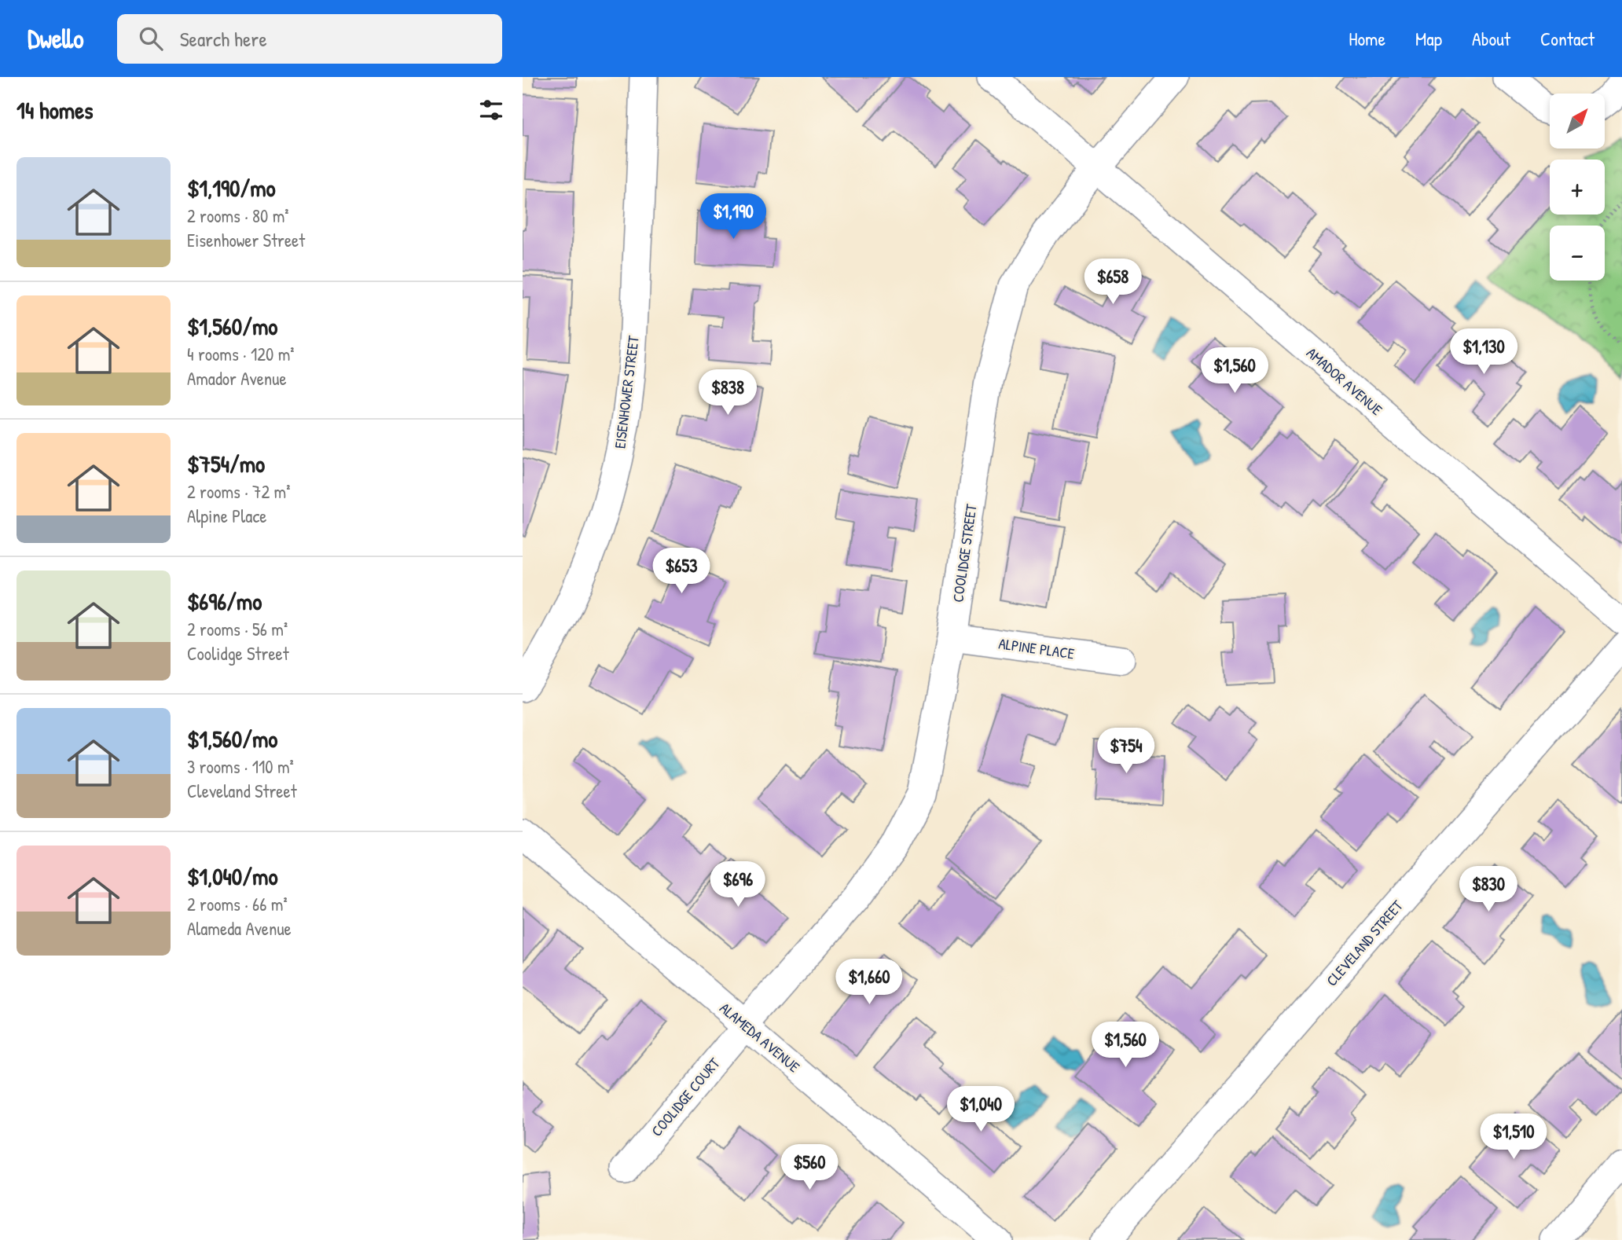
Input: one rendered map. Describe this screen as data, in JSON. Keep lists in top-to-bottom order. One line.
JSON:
{"streets":{"street":["AMADOR AVENUE","EISENHOWER STREET","COOLIDGE STREET","ALPINE PLACE","CLEVELAND STREET","ALAMEDA AVENUE","COOLIDGE COURT"]},"crossings":[["AMADOR AVENUE","COOLIDGE STREET"],["COOLIDGE STREET","ALPINE PLACE"],["COOLIDGE STREET","ALAMEDA AVENUE"],["COOLIDGE STREET","COOLIDGE COURT"],["ALAMEDA AVENUE","COOLIDGE COURT"]],"north":"top right","page":{"header":"Dwello","search":"Search here","nav":["Home","Map","About","Contact"],"heading":"14 homes","map_buttons":["+","−"],"list":[{"name":"$1,190/mo","note":"2 rooms · 80 m² · Eisenhower Street"},{"name":"$1,560/mo","note":"4 rooms · 120 m² · Amador Avenue"},{"name":"$754/mo","note":"2 rooms · 72 m² · Alpine Place"},{"name":"$696/mo","note":"2 rooms · 56 m² · Coolidge Street"},{"name":"$1,560/mo","note":"3 rooms · 110 m² · Cleveland Street"},{"name":"$1,040/mo","note":"2 rooms · 66 m² · Alameda Avenue"}],"price":["$1,190","$658","$1,130","$1,560","$838","$653","$754","$696","$830","$1,660","$1,560","$1,040","$1,510","$560"]}}
